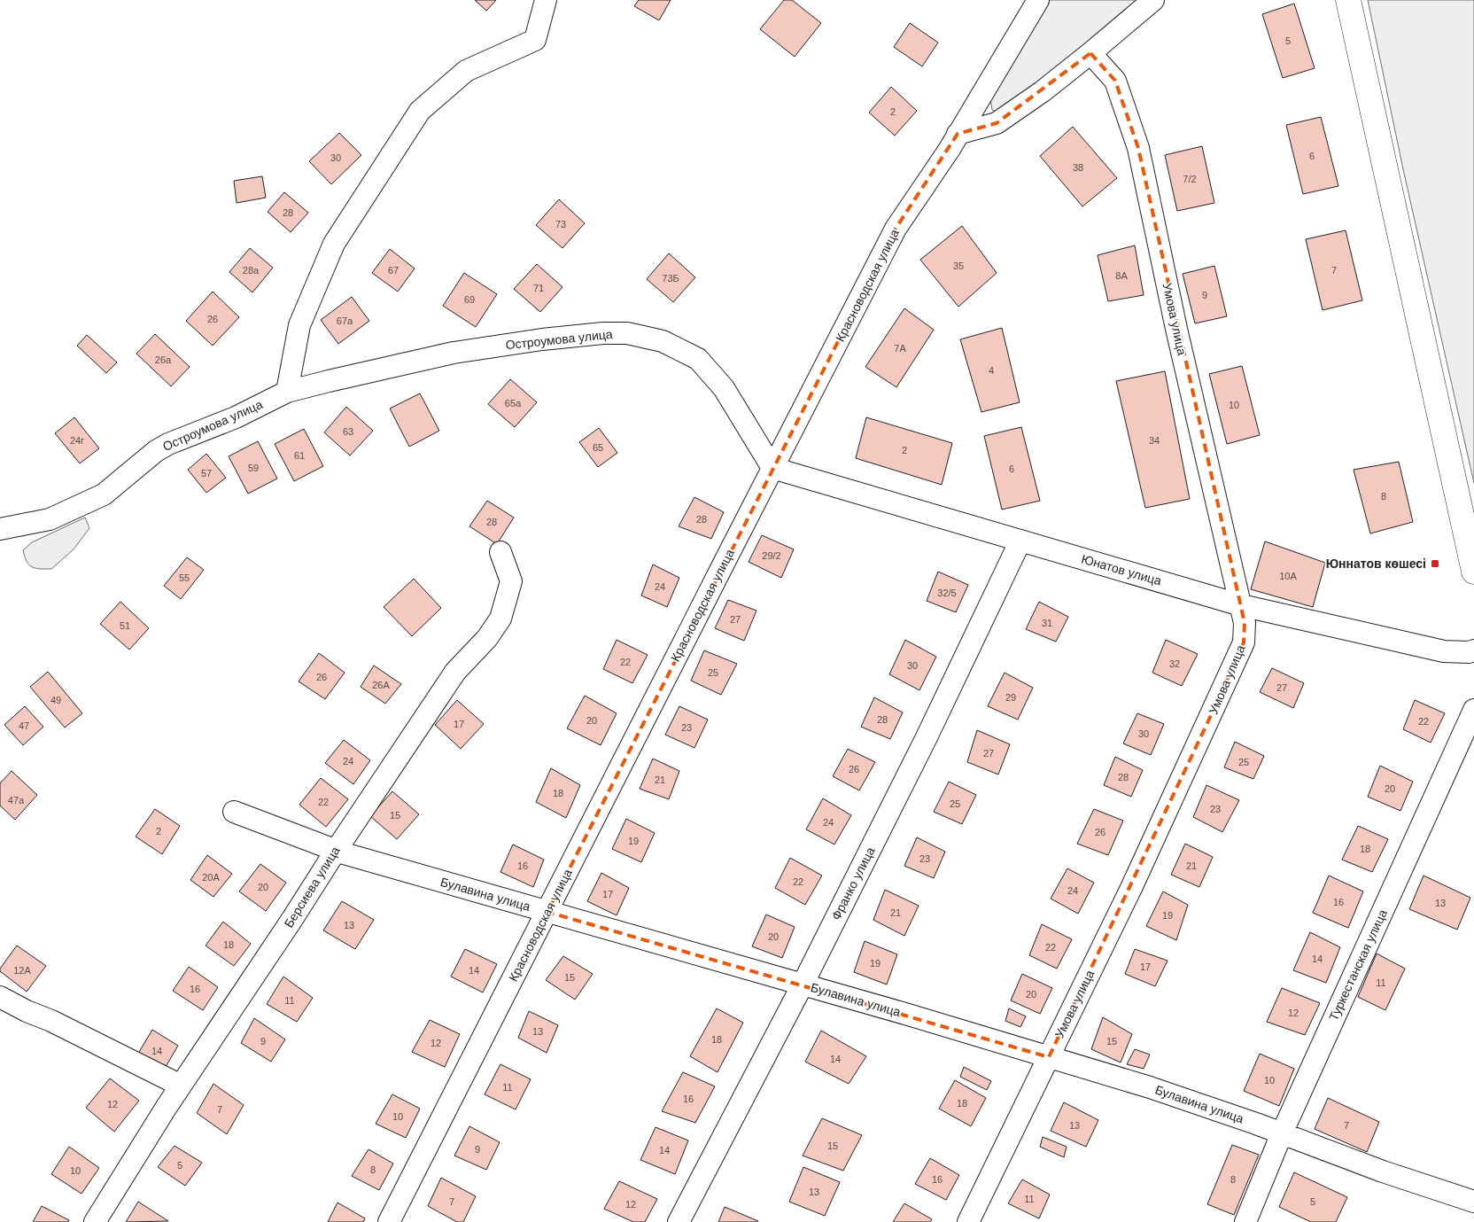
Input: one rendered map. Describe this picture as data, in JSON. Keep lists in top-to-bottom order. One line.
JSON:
{"streets":{"street":["Красноводская улица","Умова улица","Остроумова улица","Юнатов улица","Франко улица","Берсиева улица","Булавина улица","Туркестанская улица"]},"crossings":[["Красноводская улица","Остроумова улица"],["Красноводская улица","Юнатов улица"],["Красноводская улица","Булавина улица"],["Умова улица","Юнатов улица"],["Умова улица","Булавина улица"],["Остроумова улица","Юнатов улица"],["Юнатов улица","Франко улица"],["Франко улица","Булавина улица"],["Берсиева улица","Булавина улица"],["Булавина улица","Туркестанская улица"]],"places":{"transit":["Юннатов көшесі"]},"house_numbers":["5","2","6","30","38","7/2","28","73","35","28а","67","7","8А","73Б","71","9","69","26","67а","7А","26а","4","65а","10","63","24г","34","65","2","61","59","6","57","8","28","28","29/2","10А","55","24","32/5","27","31","51","22","32","30","25","26","26А","27","29","49","28","20","22","17","47","23","30","27","24","25","26","28","21","20","18","47а","22","25","23","15","24","2","26","19","18","23","16","21","20А","22","20","24","17","16","13","21","19","13","20","18","22","14","19","17","12А","14","15","11","16","20","11","12","13","18","9","15","12","14","14","10","11","16","18","12","7","10","13","7","15","9","14","5","8","10","16","8","13","11","7","5","12"]}
